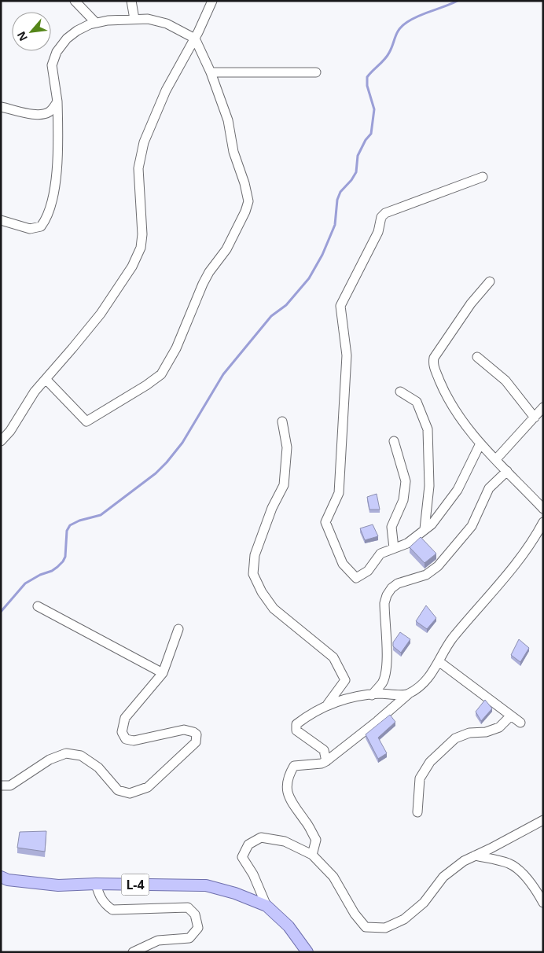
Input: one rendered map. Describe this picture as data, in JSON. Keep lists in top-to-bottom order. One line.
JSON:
{"streets":{"main road":["L-4"]},"north":"bottom left"}
